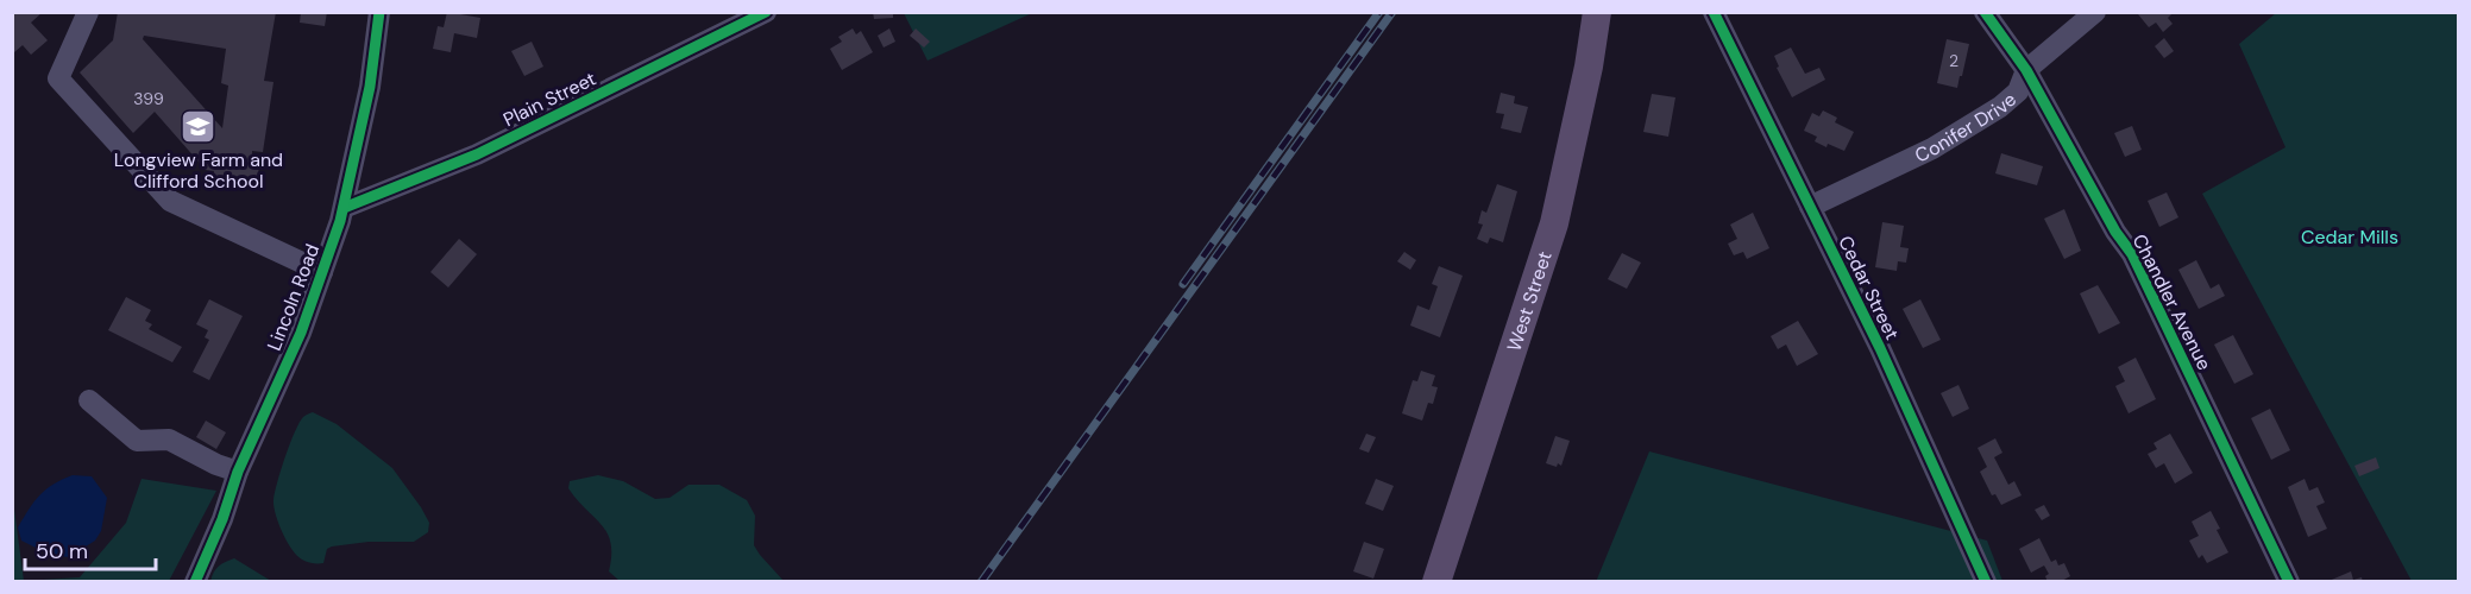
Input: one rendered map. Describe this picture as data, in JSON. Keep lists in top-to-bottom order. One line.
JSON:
{"streets":{"main road":["West Street"],"street":["Plain Street","Conifer Drive","Cedar Street","Lincoln Road","Chandler Avenue"]},"crossings":[["Plain Street","Lincoln Road"],["Conifer Drive","Cedar Street"],["Conifer Drive","Chandler Avenue"]],"parks":["Cedar Mills"],"places":{"school or university":["Longview Farm and Clifford School"]},"house_numbers":["2","399"],"scale_bar":"50 m"}
